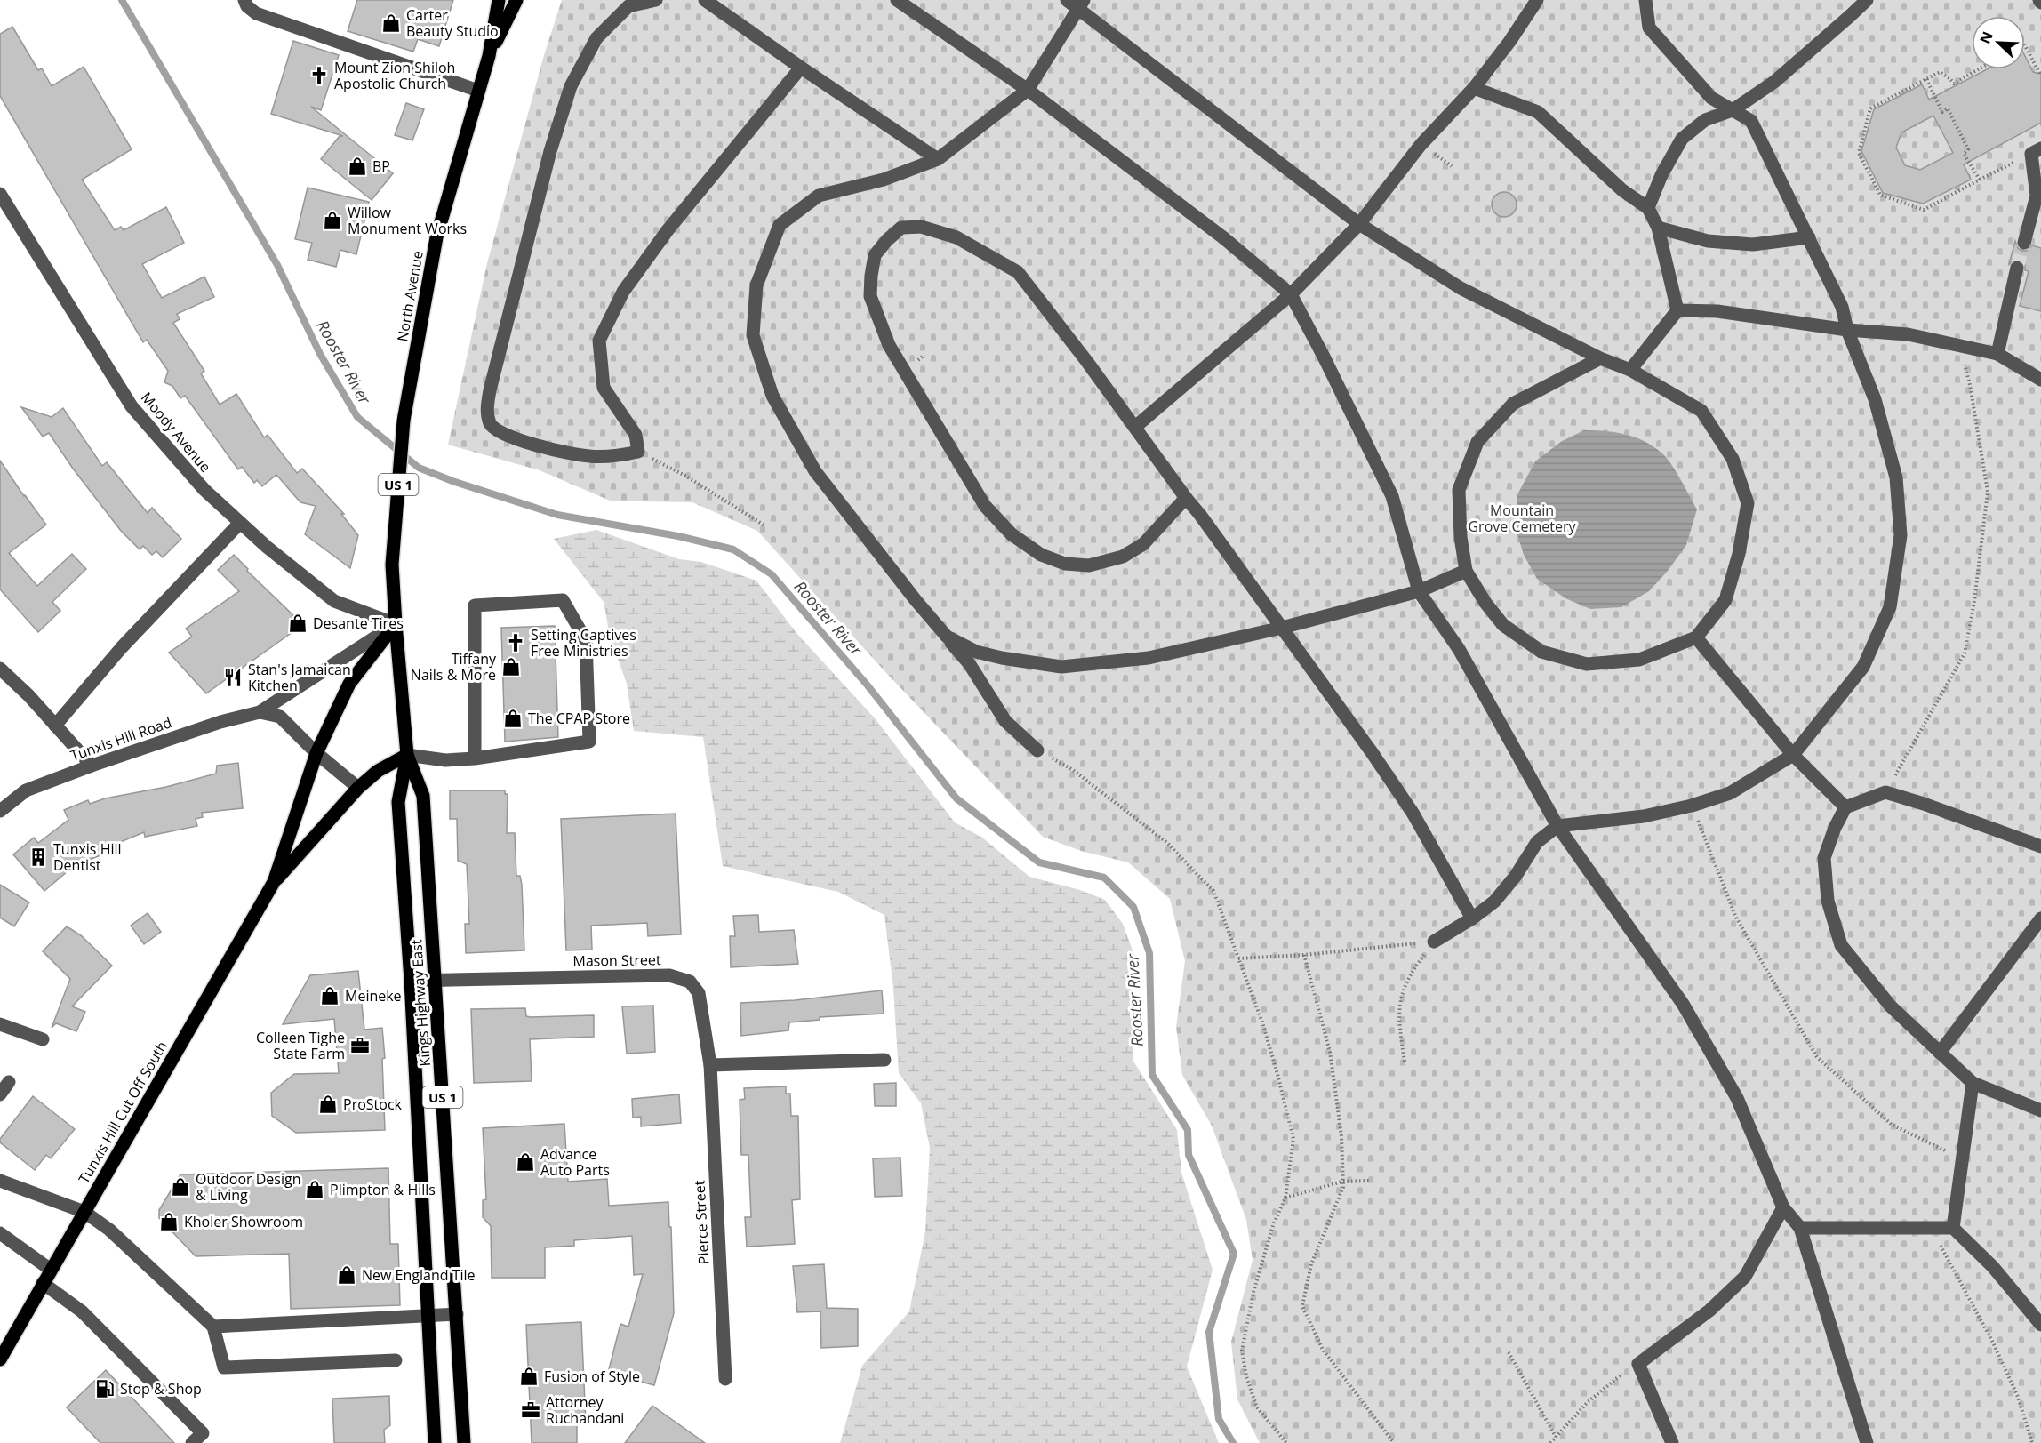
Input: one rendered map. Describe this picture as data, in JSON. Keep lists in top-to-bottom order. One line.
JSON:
{"streets":{"main road":["North Avenue","US 1","Kings Highway East","Tunxis Hill Cut Off South"],"street":["Moody Avenue","Tunxis Hill Road","Mason Street","Pierce Street"]},"crossings":[["North Avenue","Kings Highway East"],["Moody Avenue","Tunxis Hill Road"],["Moody Avenue","Kings Highway East"],["Moody Avenue","Tunxis Hill Cut Off South"],["Tunxis Hill Road","Kings Highway East"],["Tunxis Hill Road","Tunxis Hill Cut Off South"],["Mason Street","Kings Highway East"],["Mason Street","Pierce Street"],["Kings Highway East","Tunxis Hill Cut Off South"]],"water":["Rooster River"],"parks":["Mountain Grove Cemetery"],"places":{"shop":["Carter Beauty Studio","BP","Willow Monument Works","Desante Tires","Tiffany Nails & More","The CPAP Store","Meineke","ProStock","Advance Auto Parts","Outdoor Design & Living","Plimpton & Hills","Kholer Showroom","New England Tile","Fusion of Style"],"church":["Mount Zion Shiloh Apostolic Church","Setting Captives Free Ministries"],"restaurant":["Stan's Jamaican Kitchen"],"building":["Tunxis Hill Dentist"],"office":["Colleen Tighe State Farm","Attorney Ruchandani"],"fuel station":["Stop & Shop"]},"north":"top left"}
